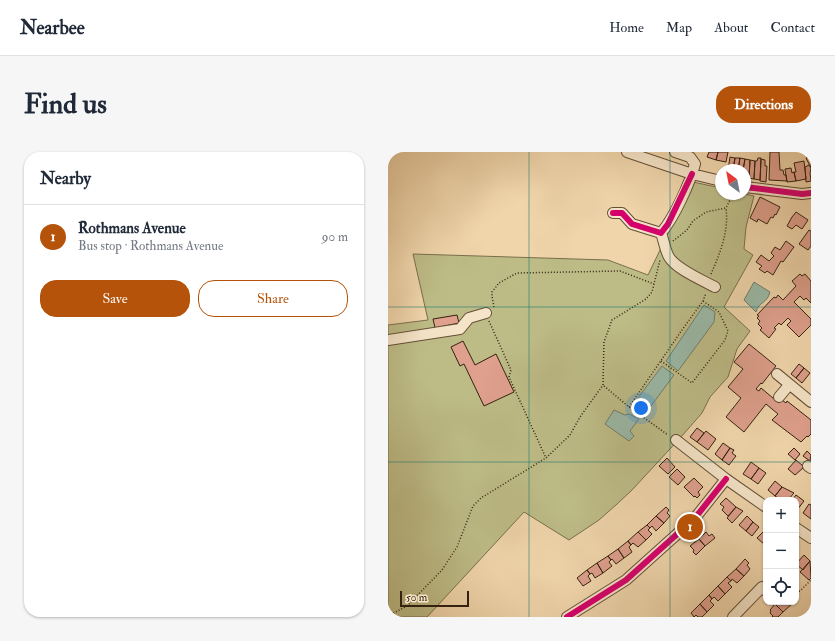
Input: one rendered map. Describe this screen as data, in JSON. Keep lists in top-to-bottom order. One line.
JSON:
{"scale_bar":"50 m","north":"top left","page":{"header":"Nearbee","nav":["Home","Map","About","Contact"],"buttons":["Directions",["Save","Share"]],"title":"Find us","heading":"Nearby","list":[{"mark":"1","name":"Rothmans Avenue","note":"Bus stop · Rothmans Avenue","value":"90 m"}],"map_buttons":["+","−"],"pins":"1","scale":"50 m"}}
